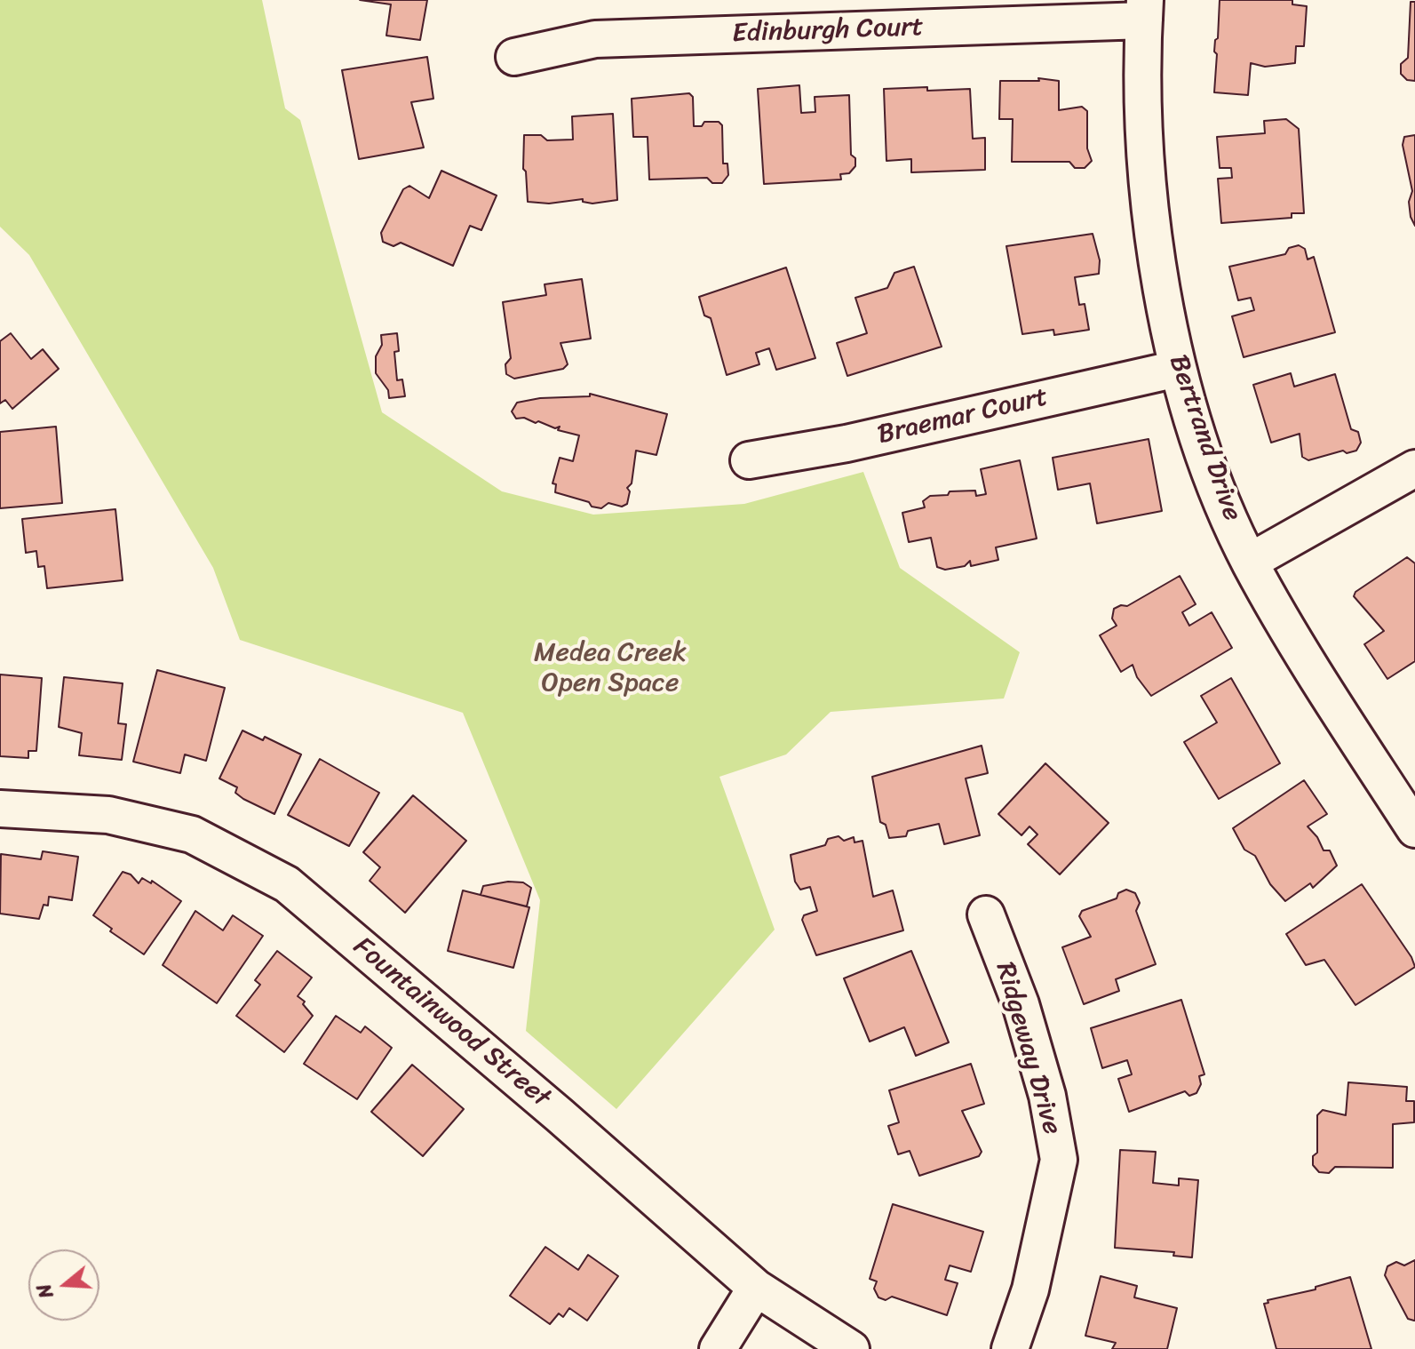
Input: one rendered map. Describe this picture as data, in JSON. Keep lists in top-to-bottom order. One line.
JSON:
{"streets":{"street":["Edinburgh Court","Braemar Court","Bertrand Drive","Fountainwood Street","Ridgeway Drive"]},"crossings":[["Edinburgh Court","Bertrand Drive"],["Braemar Court","Bertrand Drive"]],"parks":["Medea Creek Open Space"],"north":"left"}
